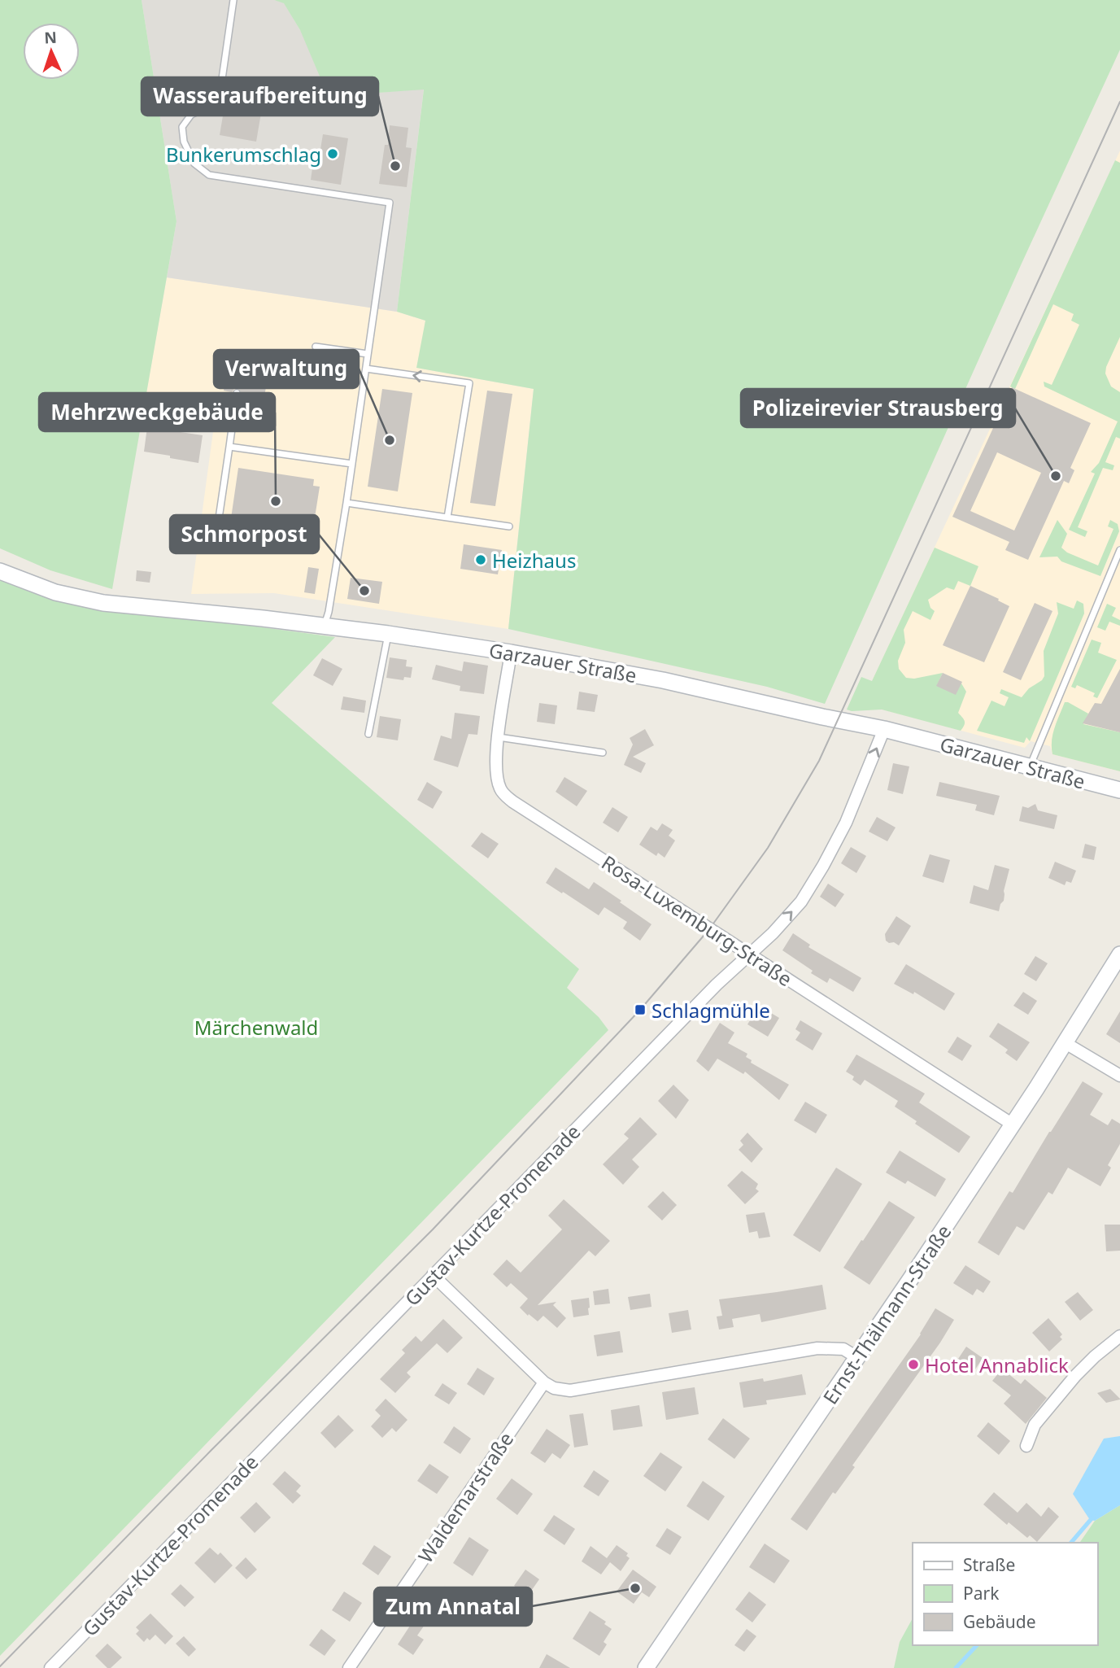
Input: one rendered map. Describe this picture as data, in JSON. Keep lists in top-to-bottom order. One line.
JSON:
{"streets":{"street":["Garzauer Straße","Rosa-Luxemburg-Straße","Gustav-Kurtze-Promenade","Ernst-Thälmann-Straße","Waldemarstraße"]},"crossings":[["Garzauer Straße","Rosa-Luxemburg-Straße"],["Garzauer Straße","Gustav-Kurtze-Promenade"],["Rosa-Luxemburg-Straße","Gustav-Kurtze-Promenade"],["Rosa-Luxemburg-Straße","Ernst-Thälmann-Straße"]],"parks":["Märchenwald"],"places":{"other":["Bunkerumschlag","Wasseraufbereitung","Verwaltung","Polizeirevier Strausberg","Mehrzweckgebäude","Heizhaus","Schmorpost","Hotel Annablick","Zum Annatal"],"transit":["Schlagmühle"]},"legend":["Straße","Park","Gebäude"],"north":"top"}
